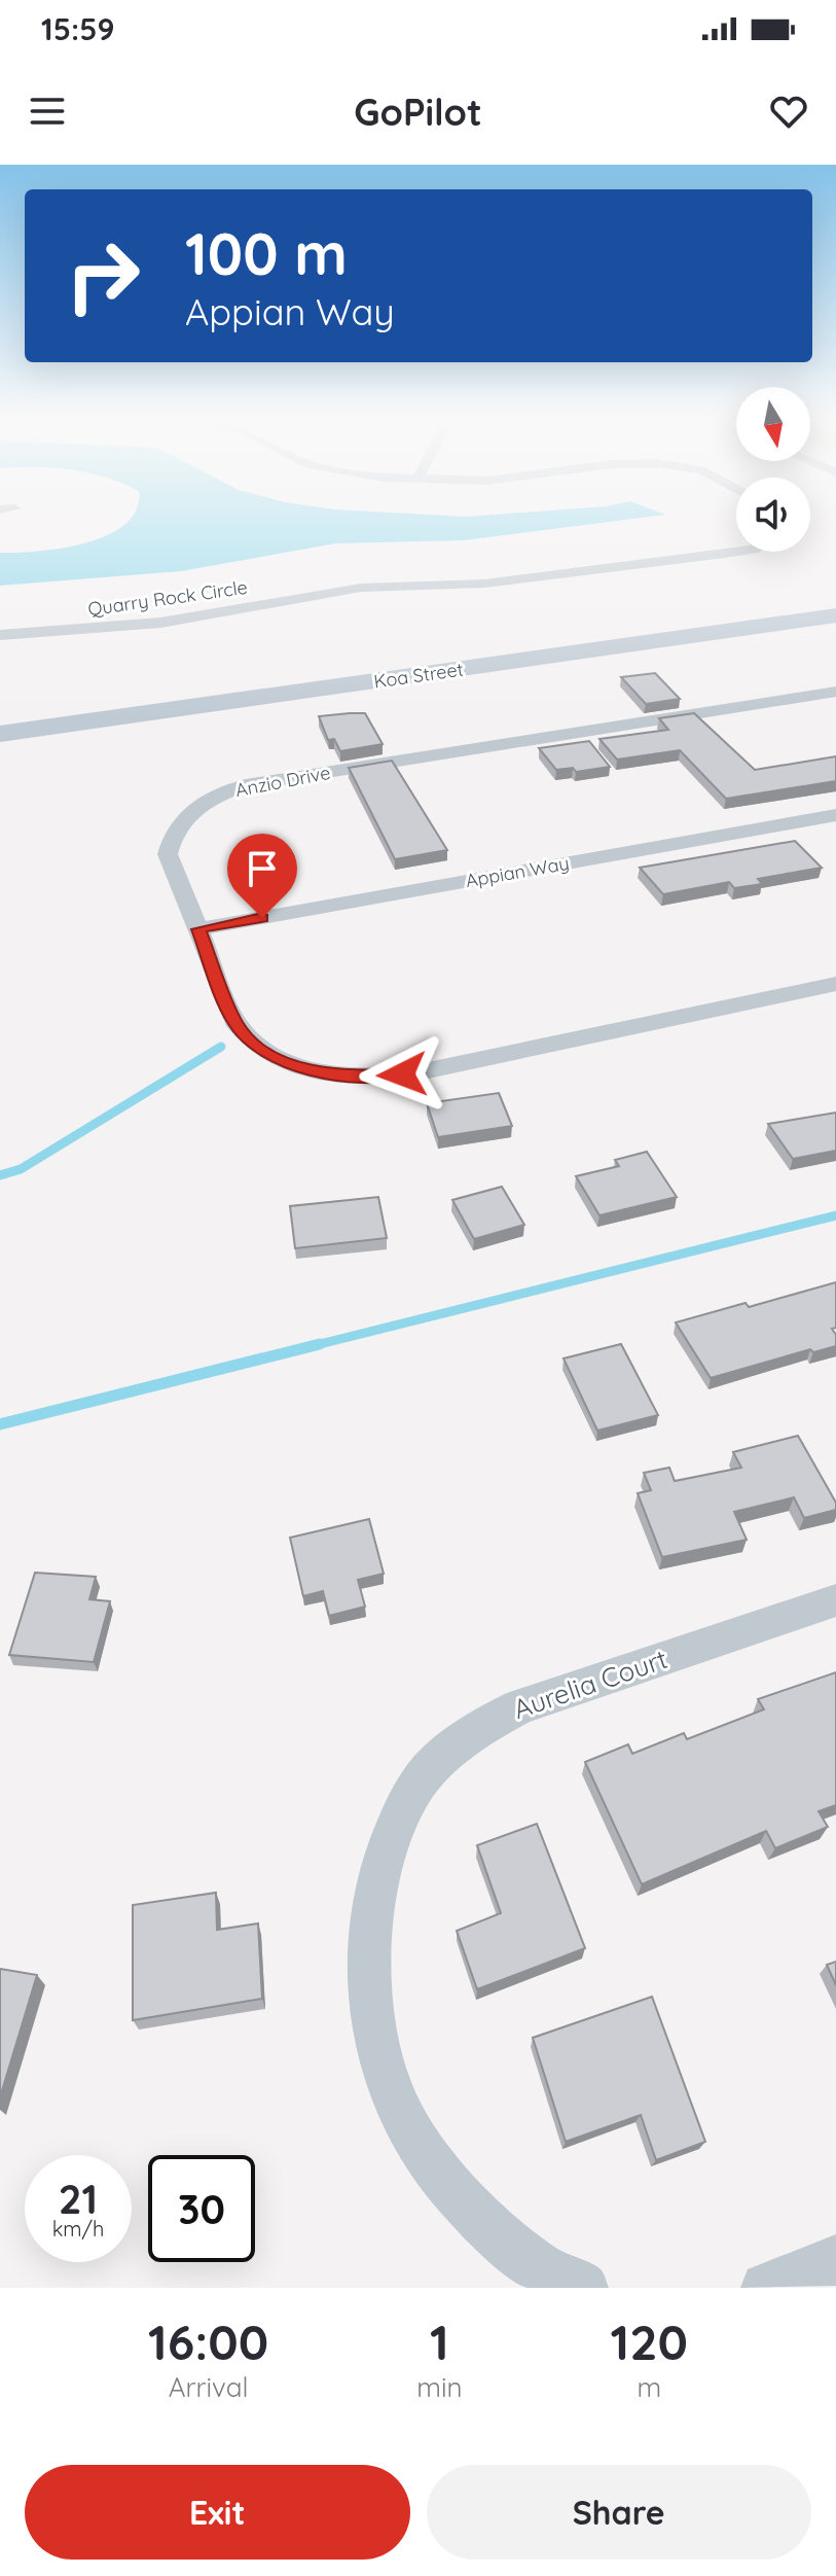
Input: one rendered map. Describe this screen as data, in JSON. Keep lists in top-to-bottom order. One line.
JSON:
{"streets":{"main road":["Koa Street"],"street":["Quarry Rock Circle","Anzio Drive","Appian Way","Aurelia Court"]},"crossings":[["Anzio Drive","Appian Way"]],"north":"bottom","page":{"status":"15:59","header":"GoPilot","turn":["100 m","Appian Way"],"speed":"21 km/h","limit":"30","eta":["16:00","Arrival","1","min","120","m"],"buttons":["Exit","Share"]}}
